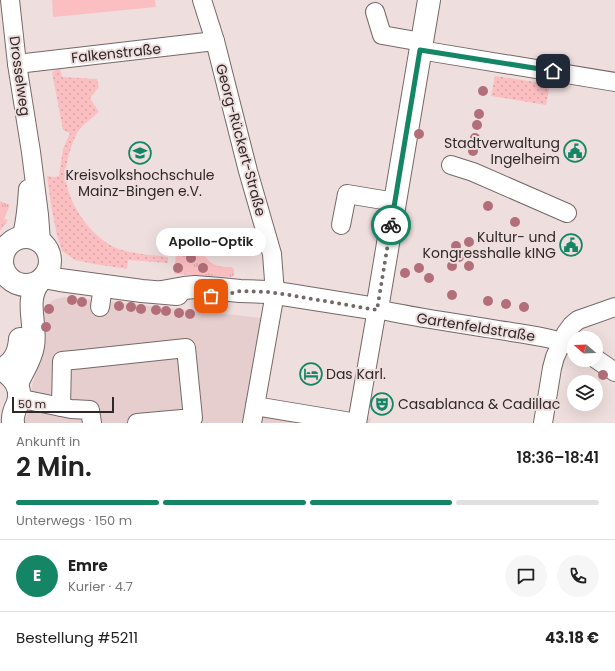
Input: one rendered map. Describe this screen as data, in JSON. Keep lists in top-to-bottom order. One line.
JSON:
{"streets":{"street":["Falkenstraße","Drosselweg","Georg-Rückert-Straße","Gartenfeldstraße"]},"crossings":[["Falkenstraße","Drosselweg"],["Falkenstraße","Georg-Rückert-Straße"]],"places":{"public building":["Stadtverwaltung Ingelheim","Kultur- und Kongresshalle kING"],"school or university":["Kreisvolkshochschule Mainz-Bingen e.V."],"other":["Apollo-Optik"],"hotel":["Das Karl."],"theatre":["Casablanca & Cadillac"]},"scale_bar":"50 m","north":"left","page":{"bubble":"Apollo-Optik","scale":"50 m","heading":["2 Min.","Ankunft in","18:36–18:41"],"panel":["Emre","Kurier · 4.7","Bestellung #5211","43.18 €"],"bar":"Unterwegs · 150 m","round":"E"}}
